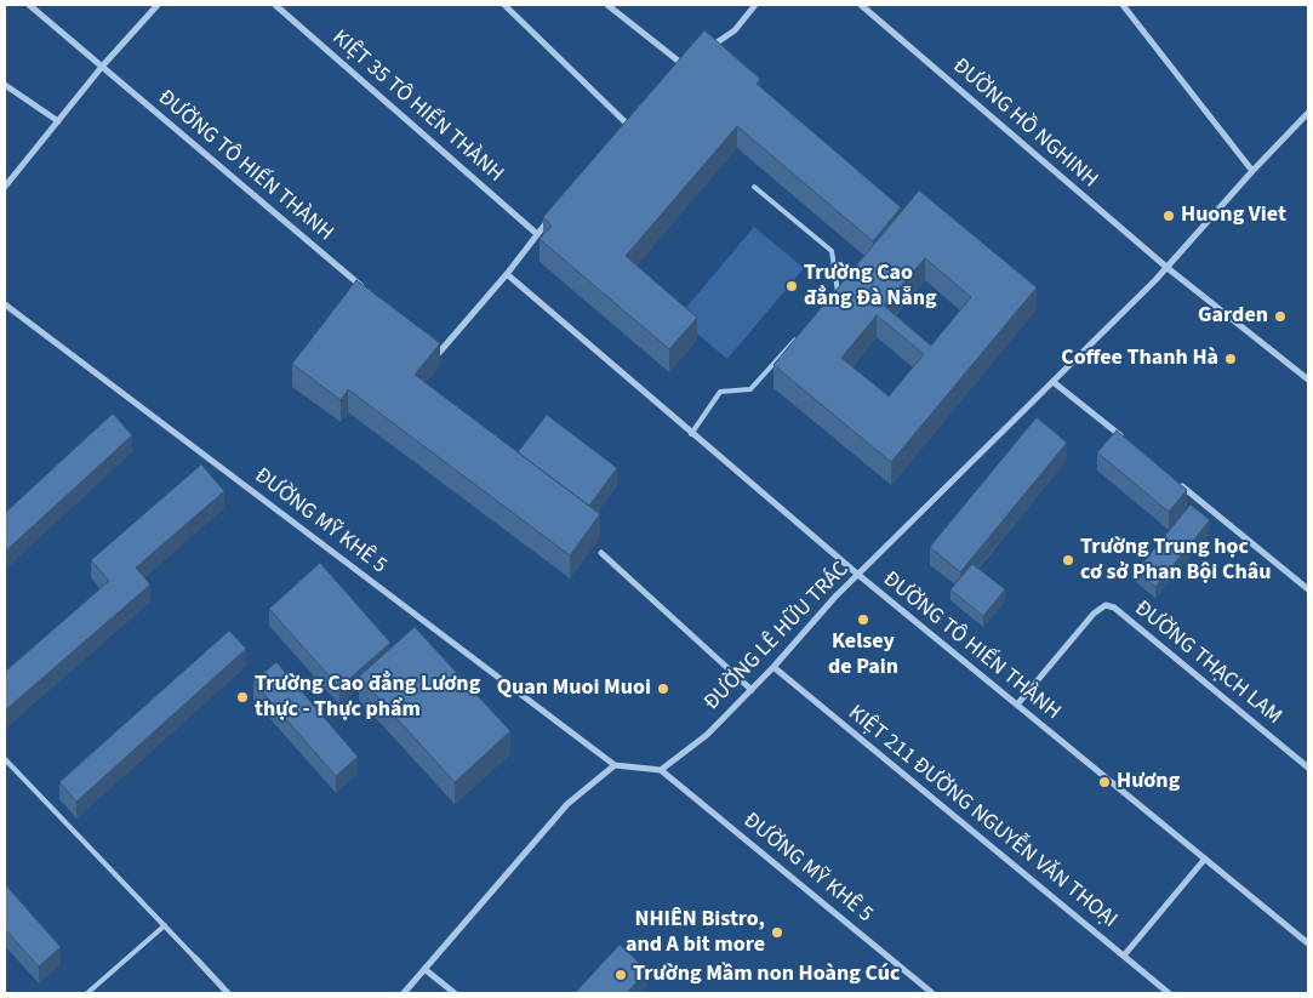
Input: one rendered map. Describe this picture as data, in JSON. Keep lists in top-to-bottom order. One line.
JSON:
{"streets":{"street":["KIỆT 35 TÔ HIẾN THÀNH","ĐƯỜNG HỒ NGHINH","ĐƯỜNG TÔ HIẾN THÀNH","ĐƯỜNG MỸ KHÊ 5","ĐƯỜNG LÊ HỮU TRÁC","ĐƯỜNG THẠCH LAM","KIỆT 211 ĐƯỜNG NGUYỄN VĂN THOẠI"]},"crossings":[["ĐƯỜNG HỒ NGHINH","ĐƯỜNG LÊ HỮU TRÁC"],["ĐƯỜNG TÔ HIẾN THÀNH","ĐƯỜNG LÊ HỮU TRÁC"],["ĐƯỜNG TÔ HIẾN THÀNH","ĐƯỜNG THẠCH LAM"],["ĐƯỜNG MỸ KHÊ 5","ĐƯỜNG LÊ HỮU TRÁC"],["ĐƯỜNG LÊ HỮU TRÁC","KIỆT 211 ĐƯỜNG NGUYỄN VĂN THOẠI"]],"places":["Huong Viet","Trường Cao đẳng Đà Nẵng","Garden","Coffee Thanh Hà","Trường Trung học cơ sở Phan Bội Châu","Kelsey de Pain","Quan Muoi Muoi","Trường Cao đẳng Lương thực - Thực phẩm","Hương","NHIÊN Bistro, and A bit more","Trường Mầm non Hoàng Cúc"]}
